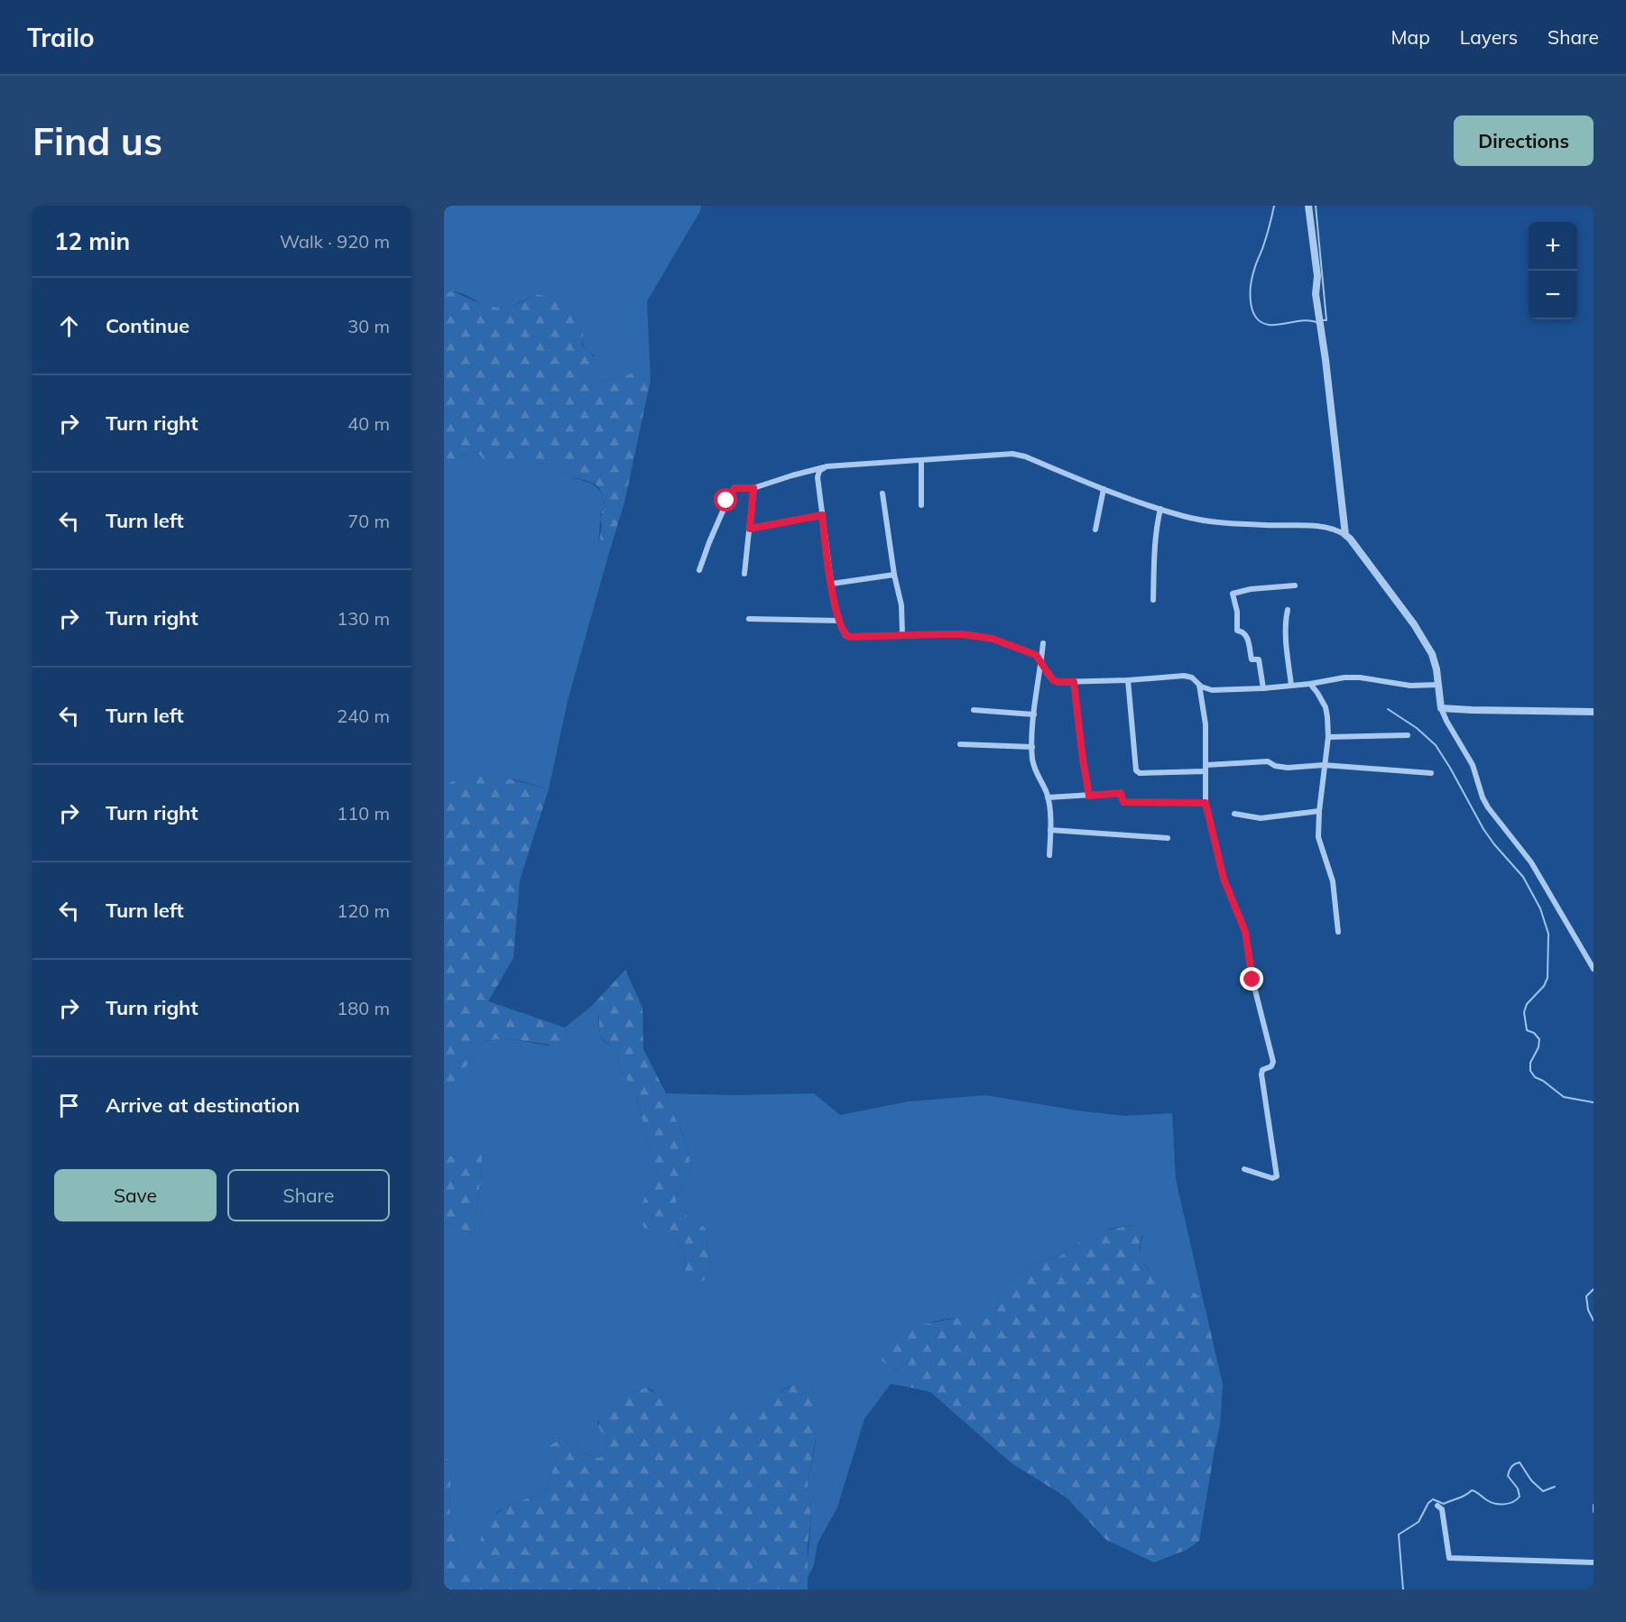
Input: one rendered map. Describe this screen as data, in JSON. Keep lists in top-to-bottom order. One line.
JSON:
{"page":{"header":"Trailo","nav":["Map","Layers","Share"],"buttons":["Directions",["Save","Share"]],"title":"Find us","heading":["12 min","Walk · 920 m"],"map_buttons":["+","−"],"list":[["Continue","30 m"],["Turn right","40 m"],["Turn left","70 m"],["Turn right","130 m"],["Turn left","240 m"],["Turn right","110 m"],["Turn left","120 m"],["Turn right","180 m"],"Arrive at destination"]}}
